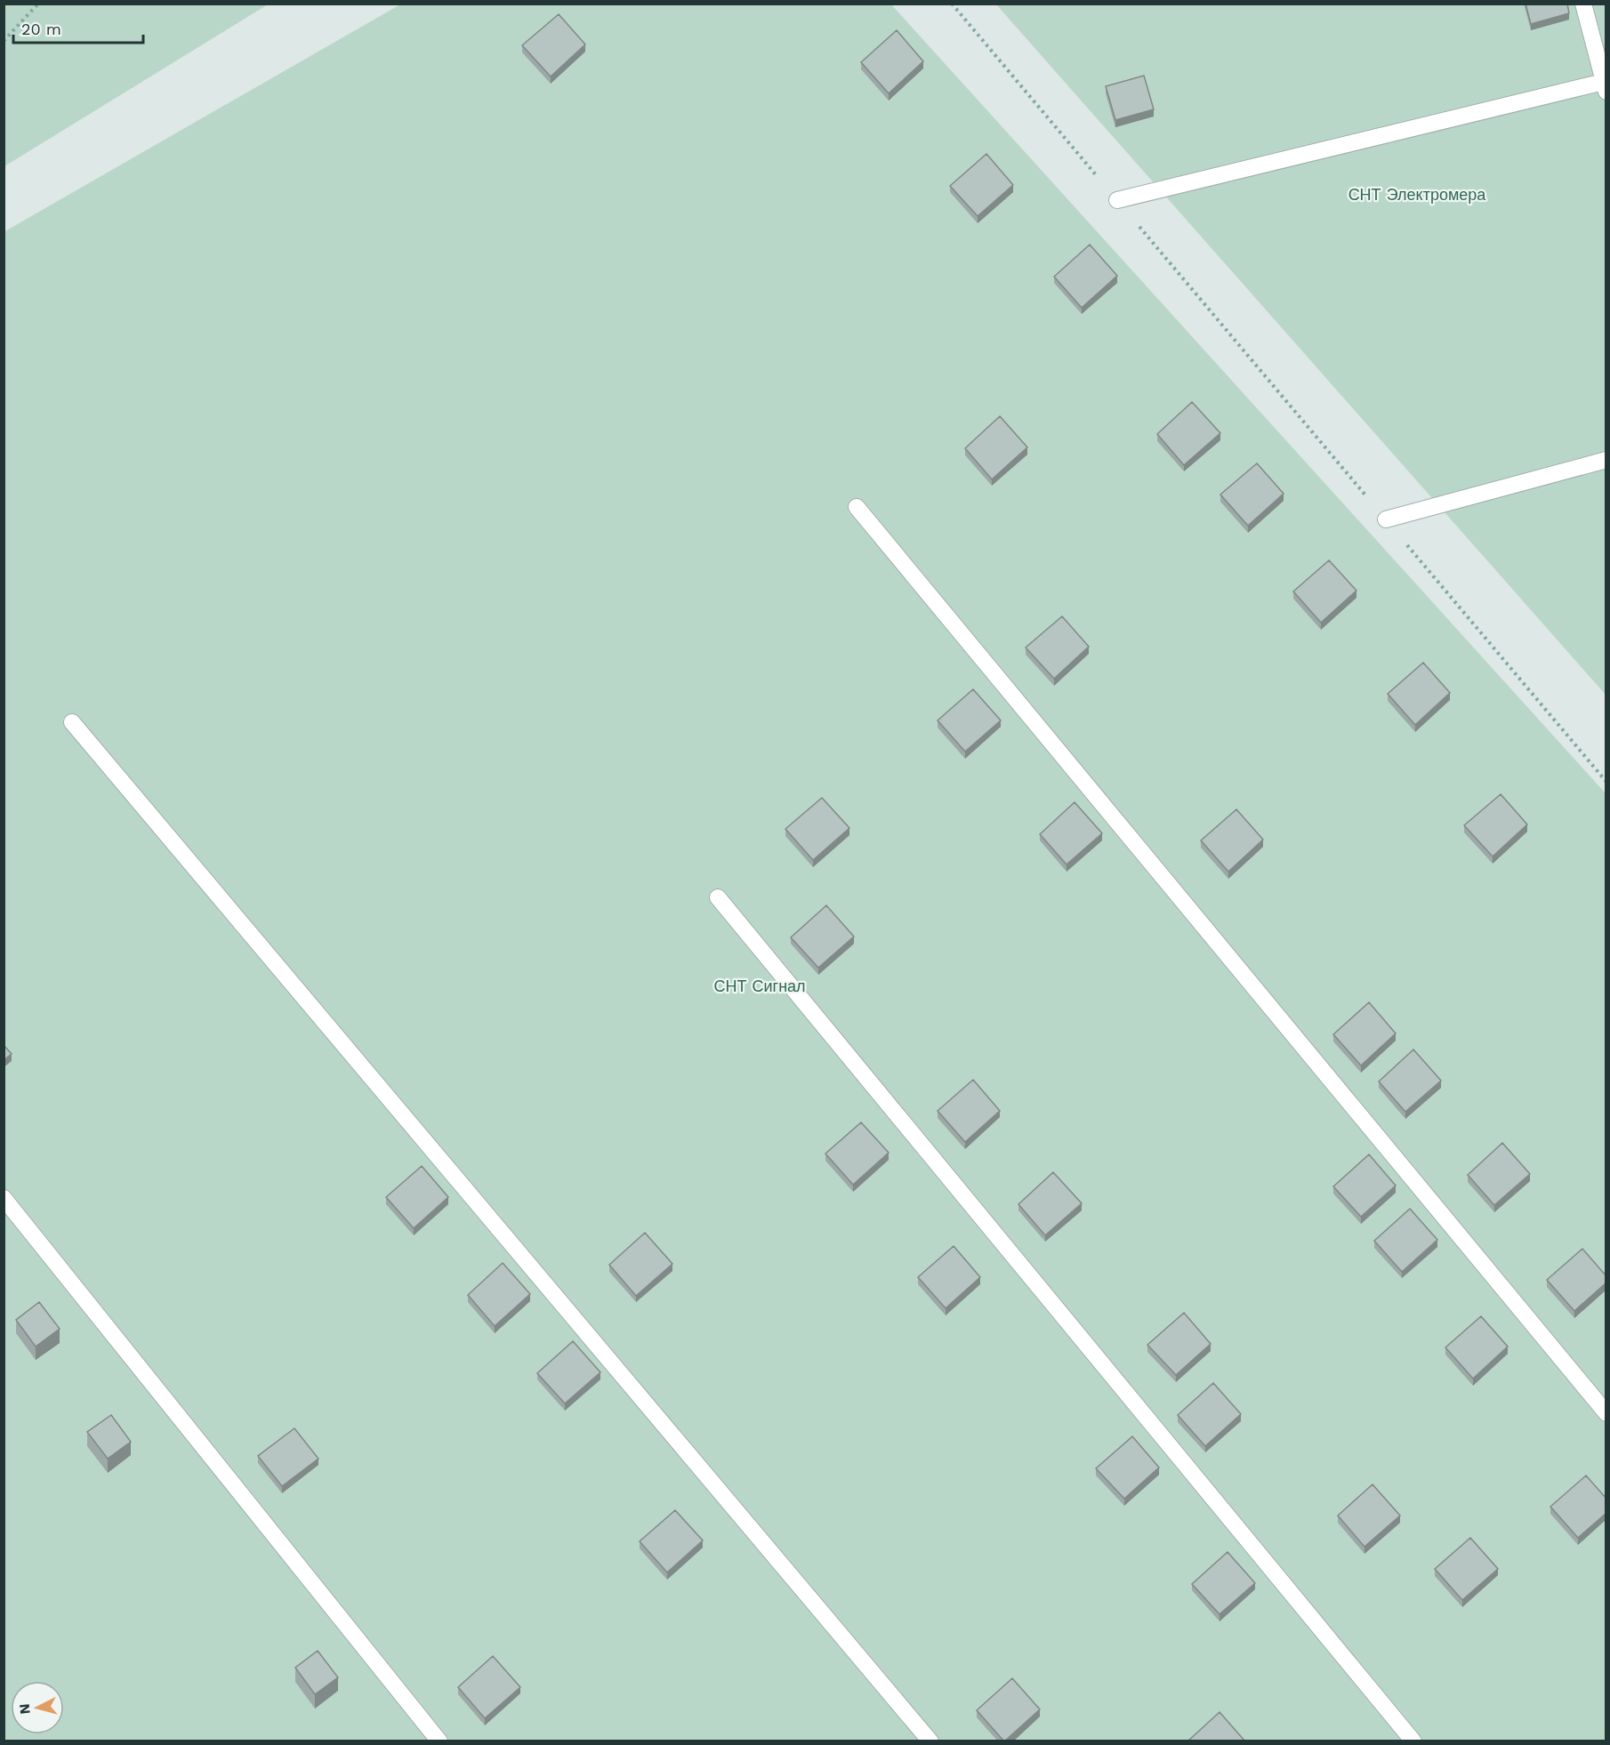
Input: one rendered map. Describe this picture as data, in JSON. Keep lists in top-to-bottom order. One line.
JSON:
{"parks":["СНТ Электромера","СНТ Сигнал"],"scale_bar":"20 m","north":"left"}
